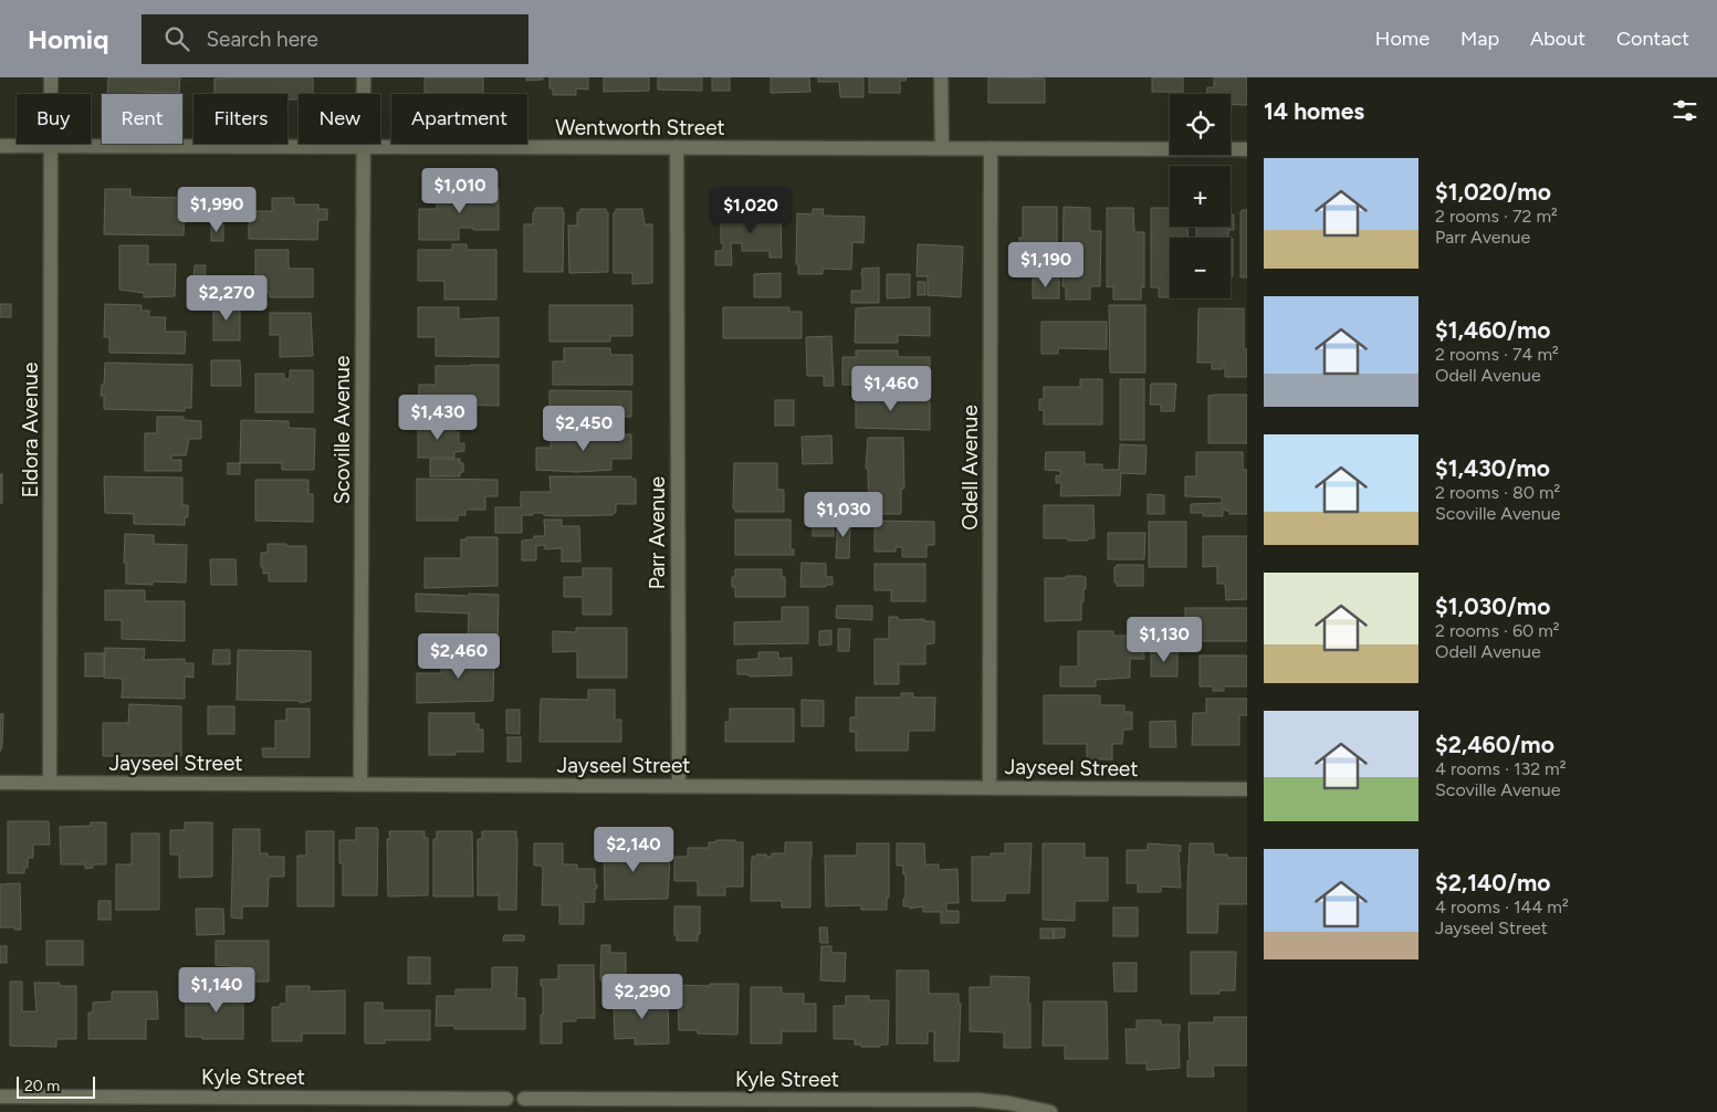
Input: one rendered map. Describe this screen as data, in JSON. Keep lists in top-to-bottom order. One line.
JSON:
{"streets":{"street":["Wentworth Street","Eldora Avenue","Scoville Avenue","Odell Avenue","Parr Avenue","Jayseel Street","Kyle Street"]},"crossings":[["Wentworth Street","Eldora Avenue"],["Wentworth Street","Scoville Avenue"],["Wentworth Street","Odell Avenue"],["Wentworth Street","Parr Avenue"],["Eldora Avenue","Jayseel Street"],["Scoville Avenue","Jayseel Street"],["Odell Avenue","Jayseel Street"],["Parr Avenue","Jayseel Street"]],"scale_bar":"20 m","page":{"header":"Homiq","search":"Search here","nav":["Home","Map","About","Contact"],"heading":"14 homes","map_buttons":["+","−"],"chip":["Buy","Rent","Filters","New","Apartment"],"list":[{"name":"$1,020/mo","note":"2 rooms · 72 m² · Parr Avenue"},{"name":"$1,460/mo","note":"2 rooms · 74 m² · Odell Avenue"},{"name":"$1,430/mo","note":"2 rooms · 80 m² · Scoville Avenue"},{"name":"$1,030/mo","note":"2 rooms · 60 m² · Odell Avenue"},{"name":"$2,460/mo","note":"4 rooms · 132 m² · Scoville Avenue"},{"name":"$2,140/mo","note":"4 rooms · 144 m² · Jayseel Street"}],"price":["$1,010","$1,990","$1,020","$1,190","$2,270","$1,460","$1,430","$2,450","$1,030","$1,130","$2,460","$2,140","$1,140","$2,290"],"scale":"20 m"}}
